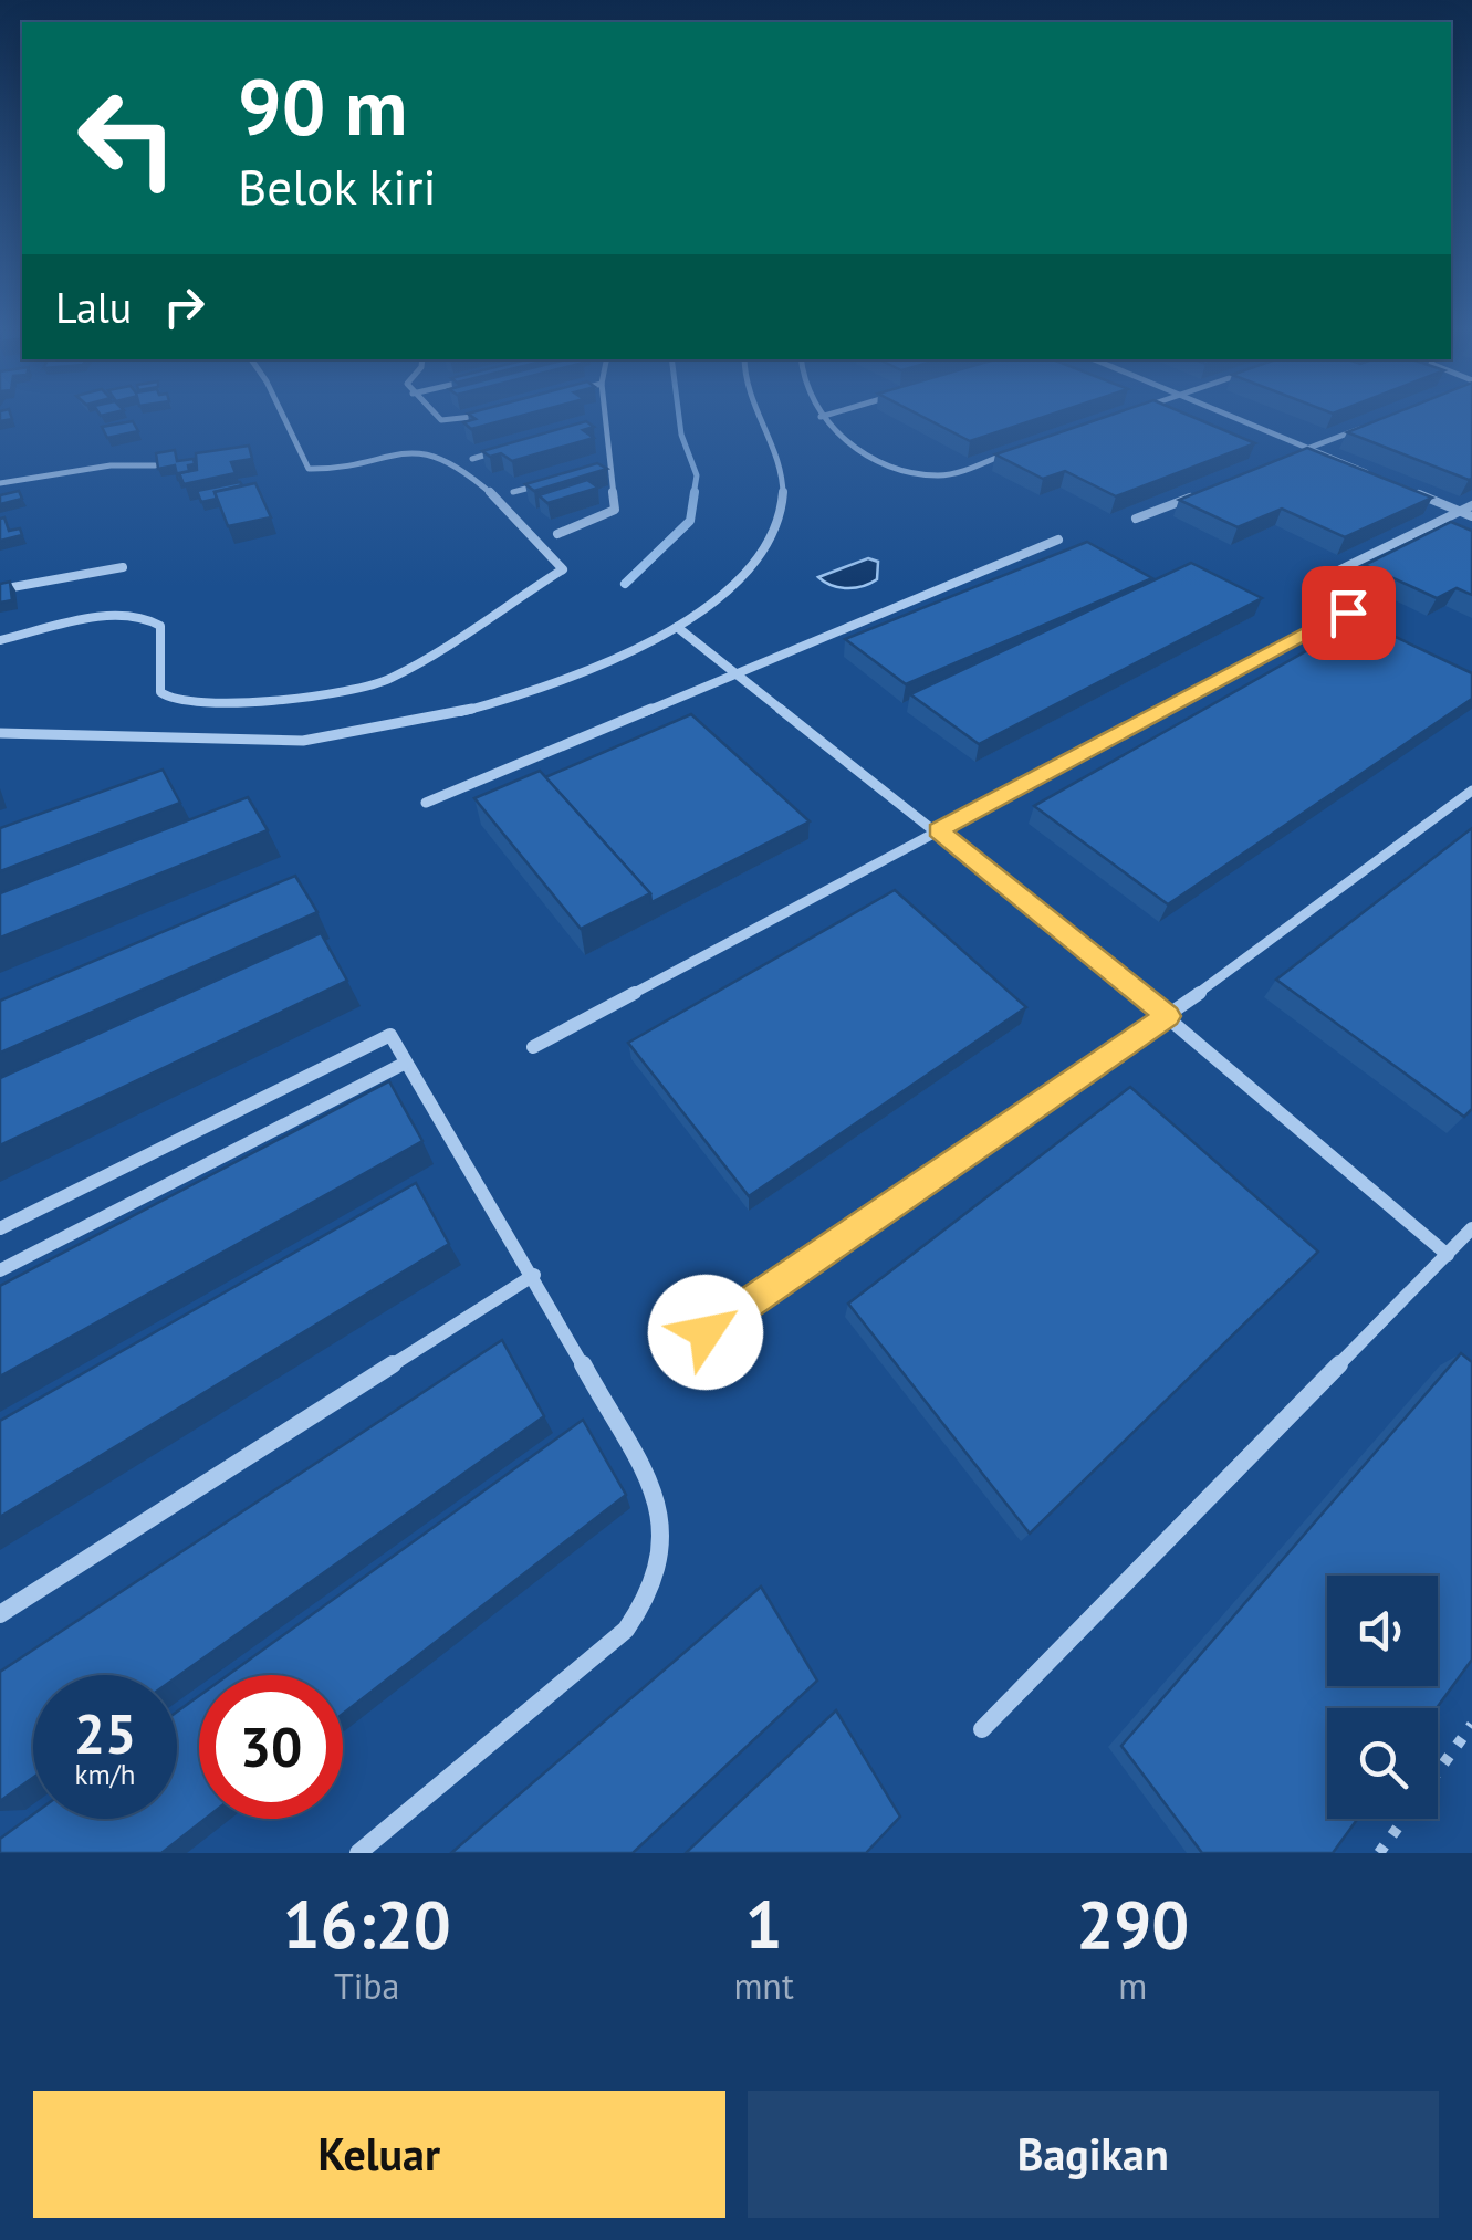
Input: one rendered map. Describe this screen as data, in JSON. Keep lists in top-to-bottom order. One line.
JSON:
{"page":{"turn":["90 m","Belok kiri"],"then":"Lalu","speed":"25 km/h","limit":"30","eta":["16:20","Tiba","1","mnt","290","m"],"buttons":["Keluar","Bagikan"]}}
